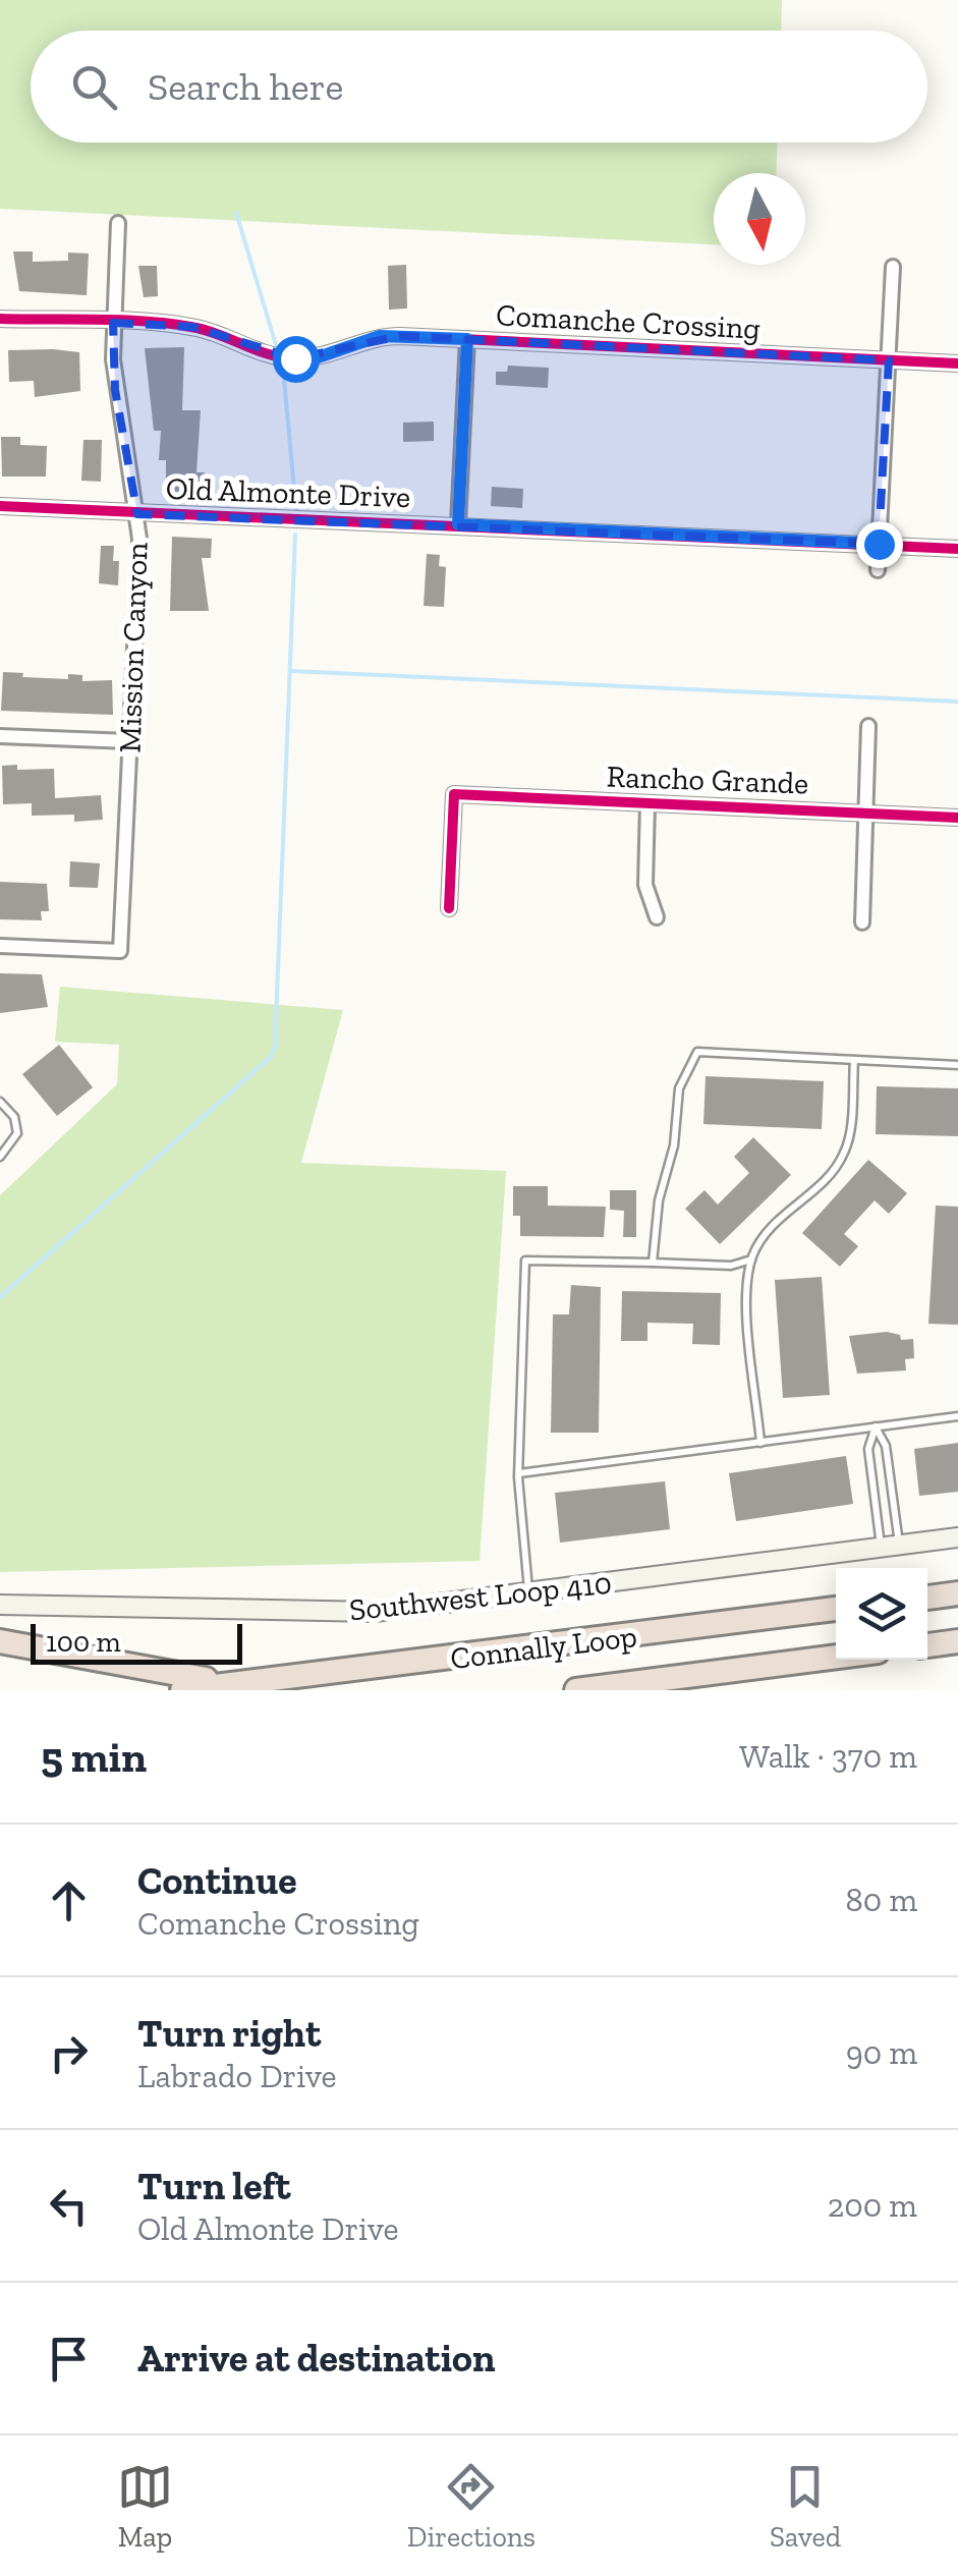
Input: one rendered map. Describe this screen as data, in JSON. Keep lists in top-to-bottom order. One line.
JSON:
{"streets":{"highway":["Connally Loop"],"main road":["Southwest Loop 410"],"street":["Comanche Crossing","Old Almonte Drive","Mission Canyon","Rancho Grande"]},"crossings":[["Comanche Crossing","Mission Canyon"],["Old Almonte Drive","Mission Canyon"]],"scale_bar":"100 m","north":"bottom","page":{"search":"Search here","scale":"100 m","heading":["5 min","Walk · 370 m"],"list":[["Continue","Comanche Crossing","80 m"],["Turn right","Labrado Drive","90 m"],["Turn left","Old Almonte Drive","200 m"],"Arrive at destination"],"nav":["Map","Directions","Saved"]}}
